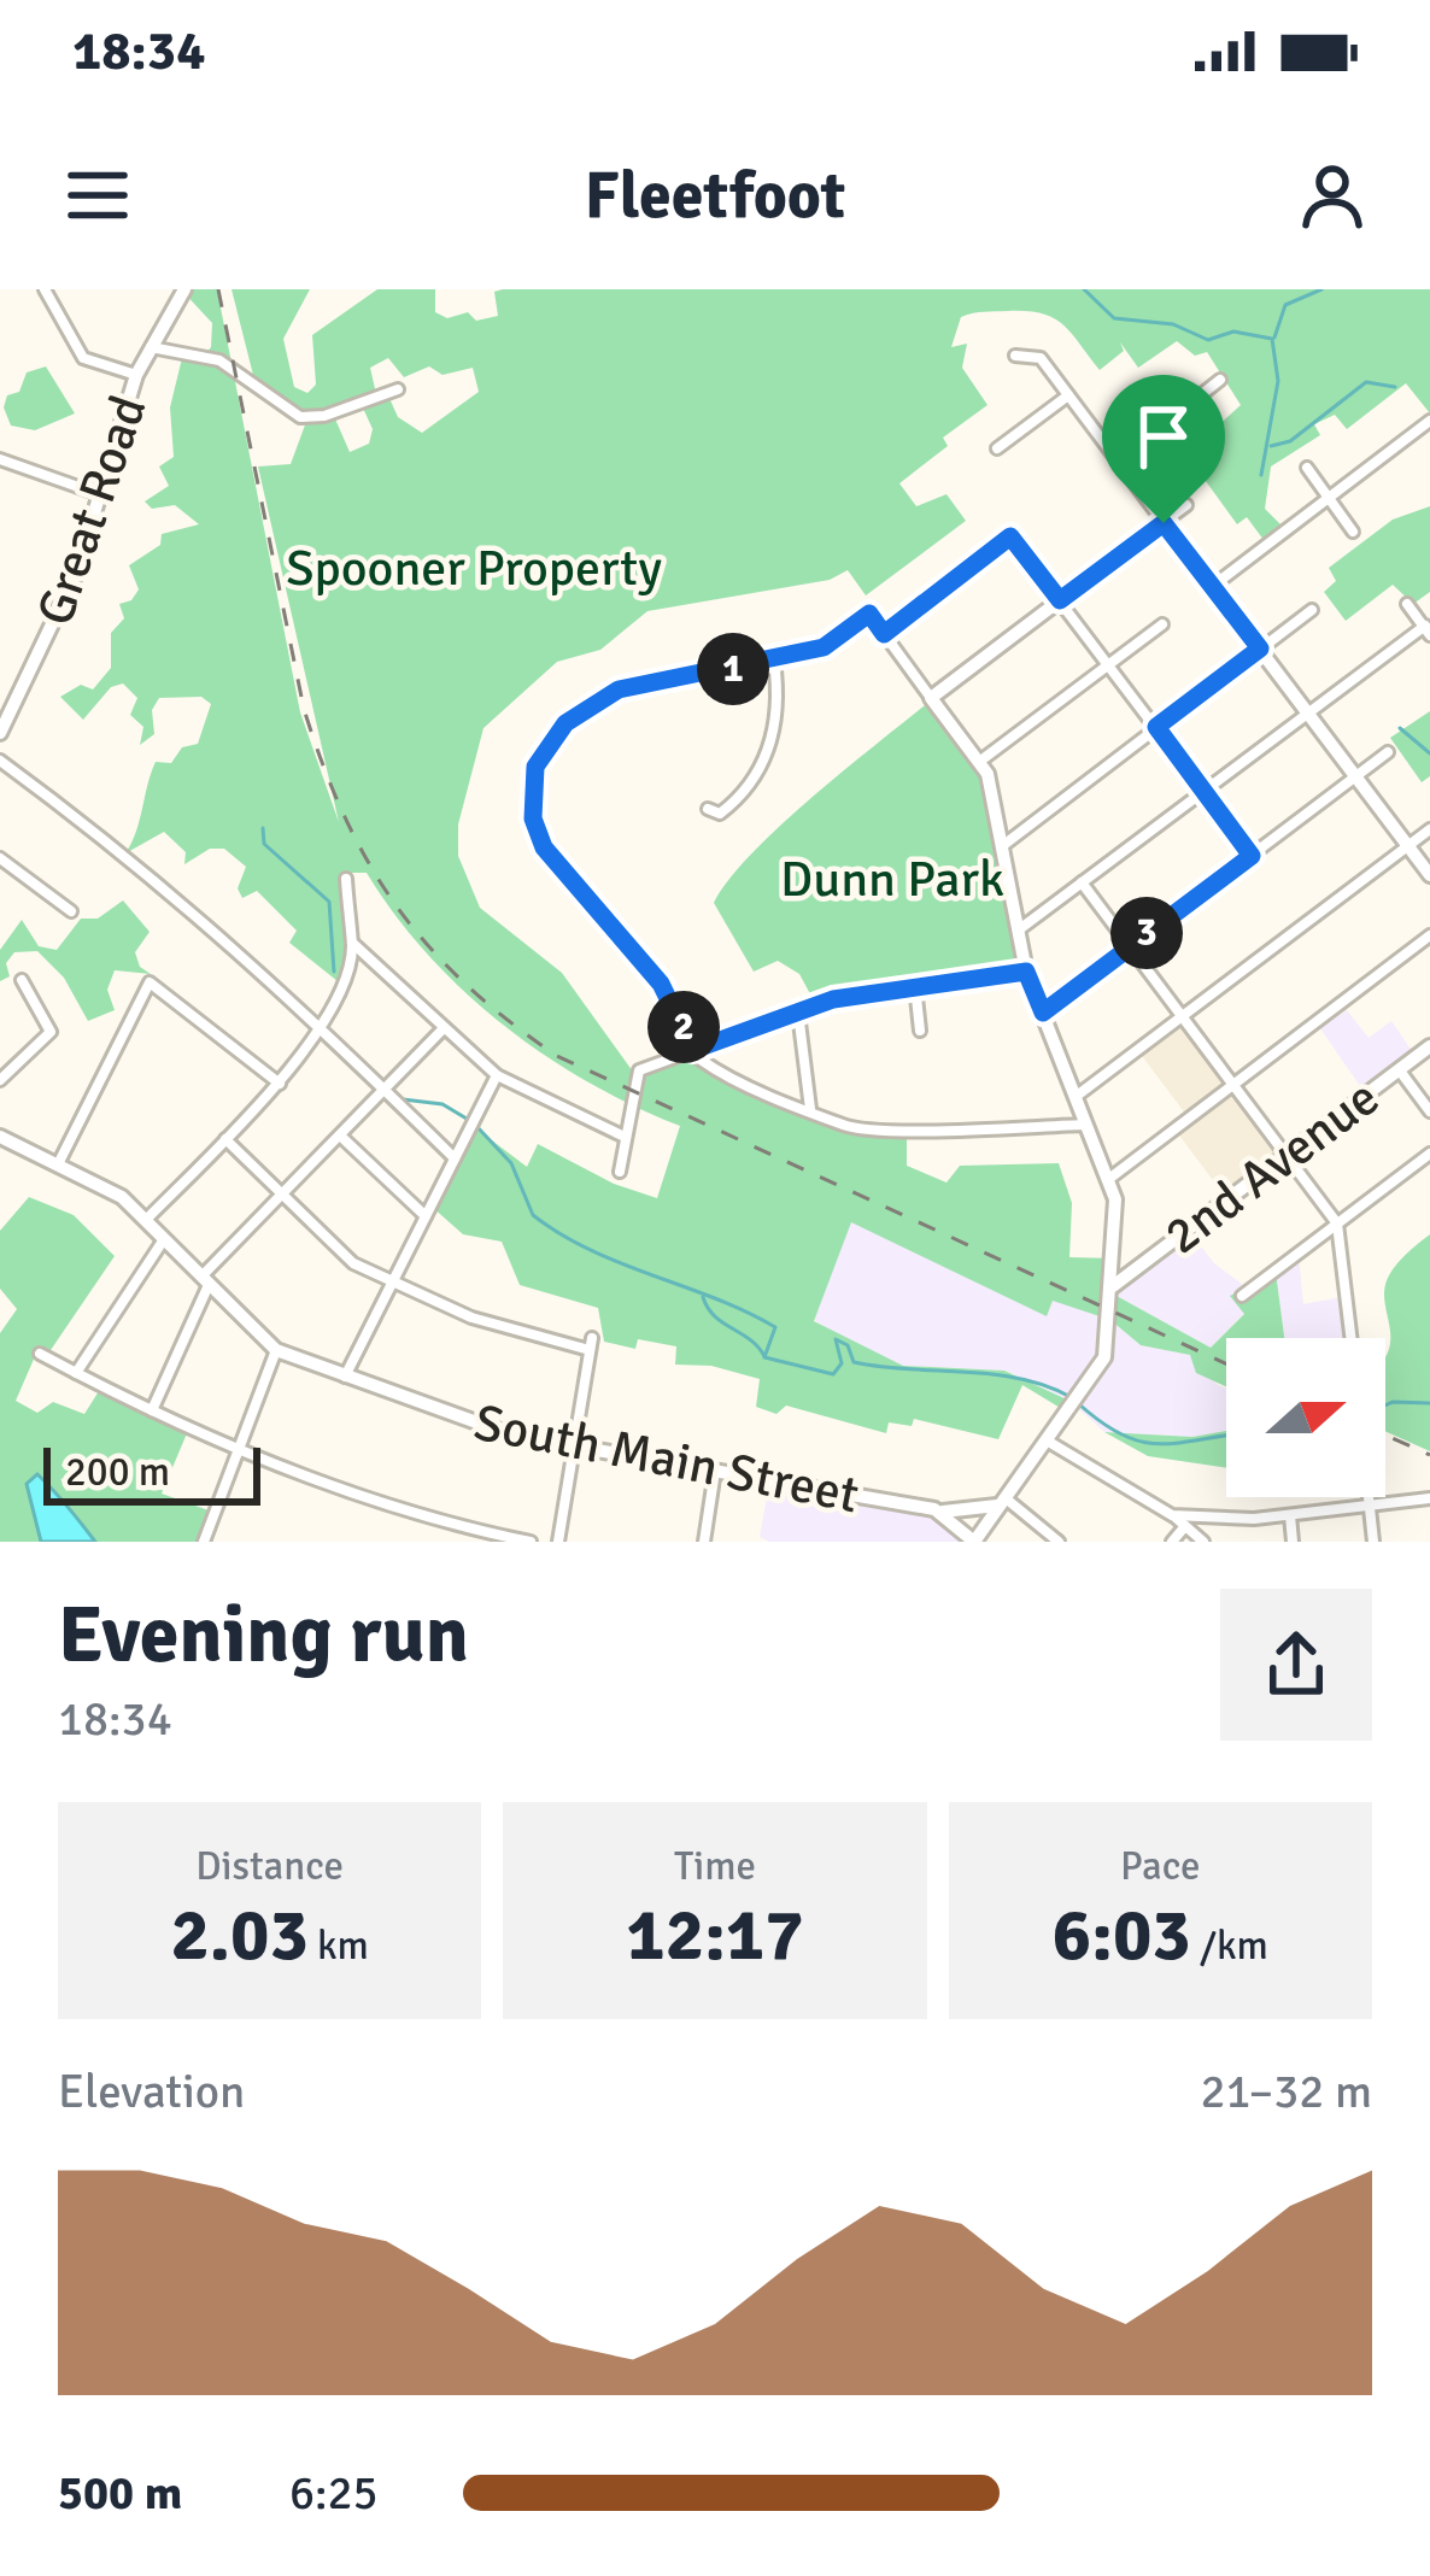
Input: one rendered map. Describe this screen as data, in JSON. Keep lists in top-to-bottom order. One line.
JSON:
{"streets":{"street":["Great Road","2nd Avenue","South Main Street"]},"parks":["Spooner Property","Dunn Park"],"scale_bar":"200 m","north":"right","page":{"status":"18:34","header":"Fleetfoot","pins":["1","3","2"],"scale":"200 m","heading":["Evening run","18:34"],"stats":[["Distance","2.03 km"],["Time","12:17"],["Pace","6:03 /km"]],"chart":["Elevation","21–32 m"],"list":[{"name":"500 m","note":"6:25"}]}}
